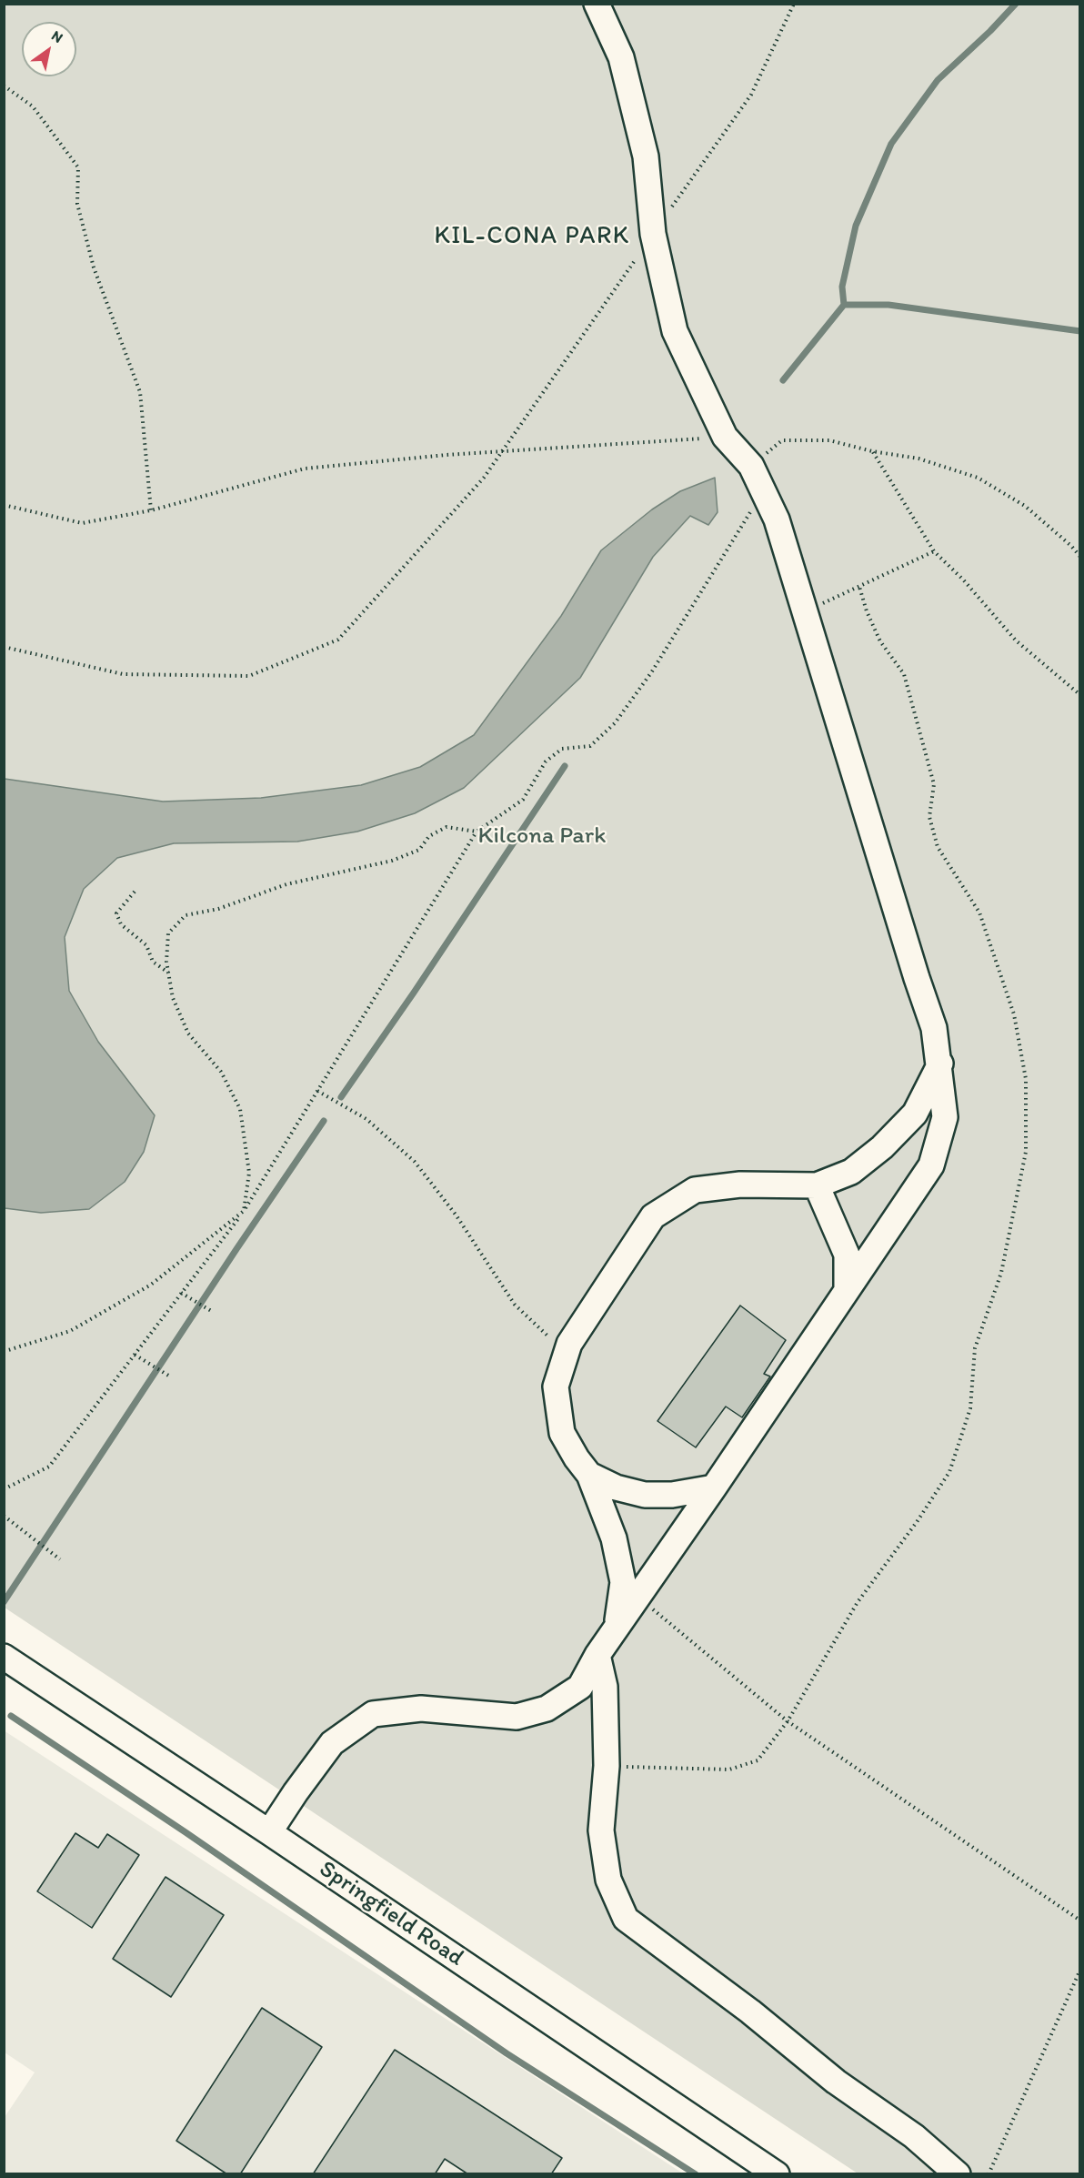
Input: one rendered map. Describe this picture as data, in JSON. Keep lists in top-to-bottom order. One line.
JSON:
{"streets":{"street":["Springfield Road"]},"districts":["KIL-CONA PARK"],"parks":["Kilcona Park"],"north":"top right"}
